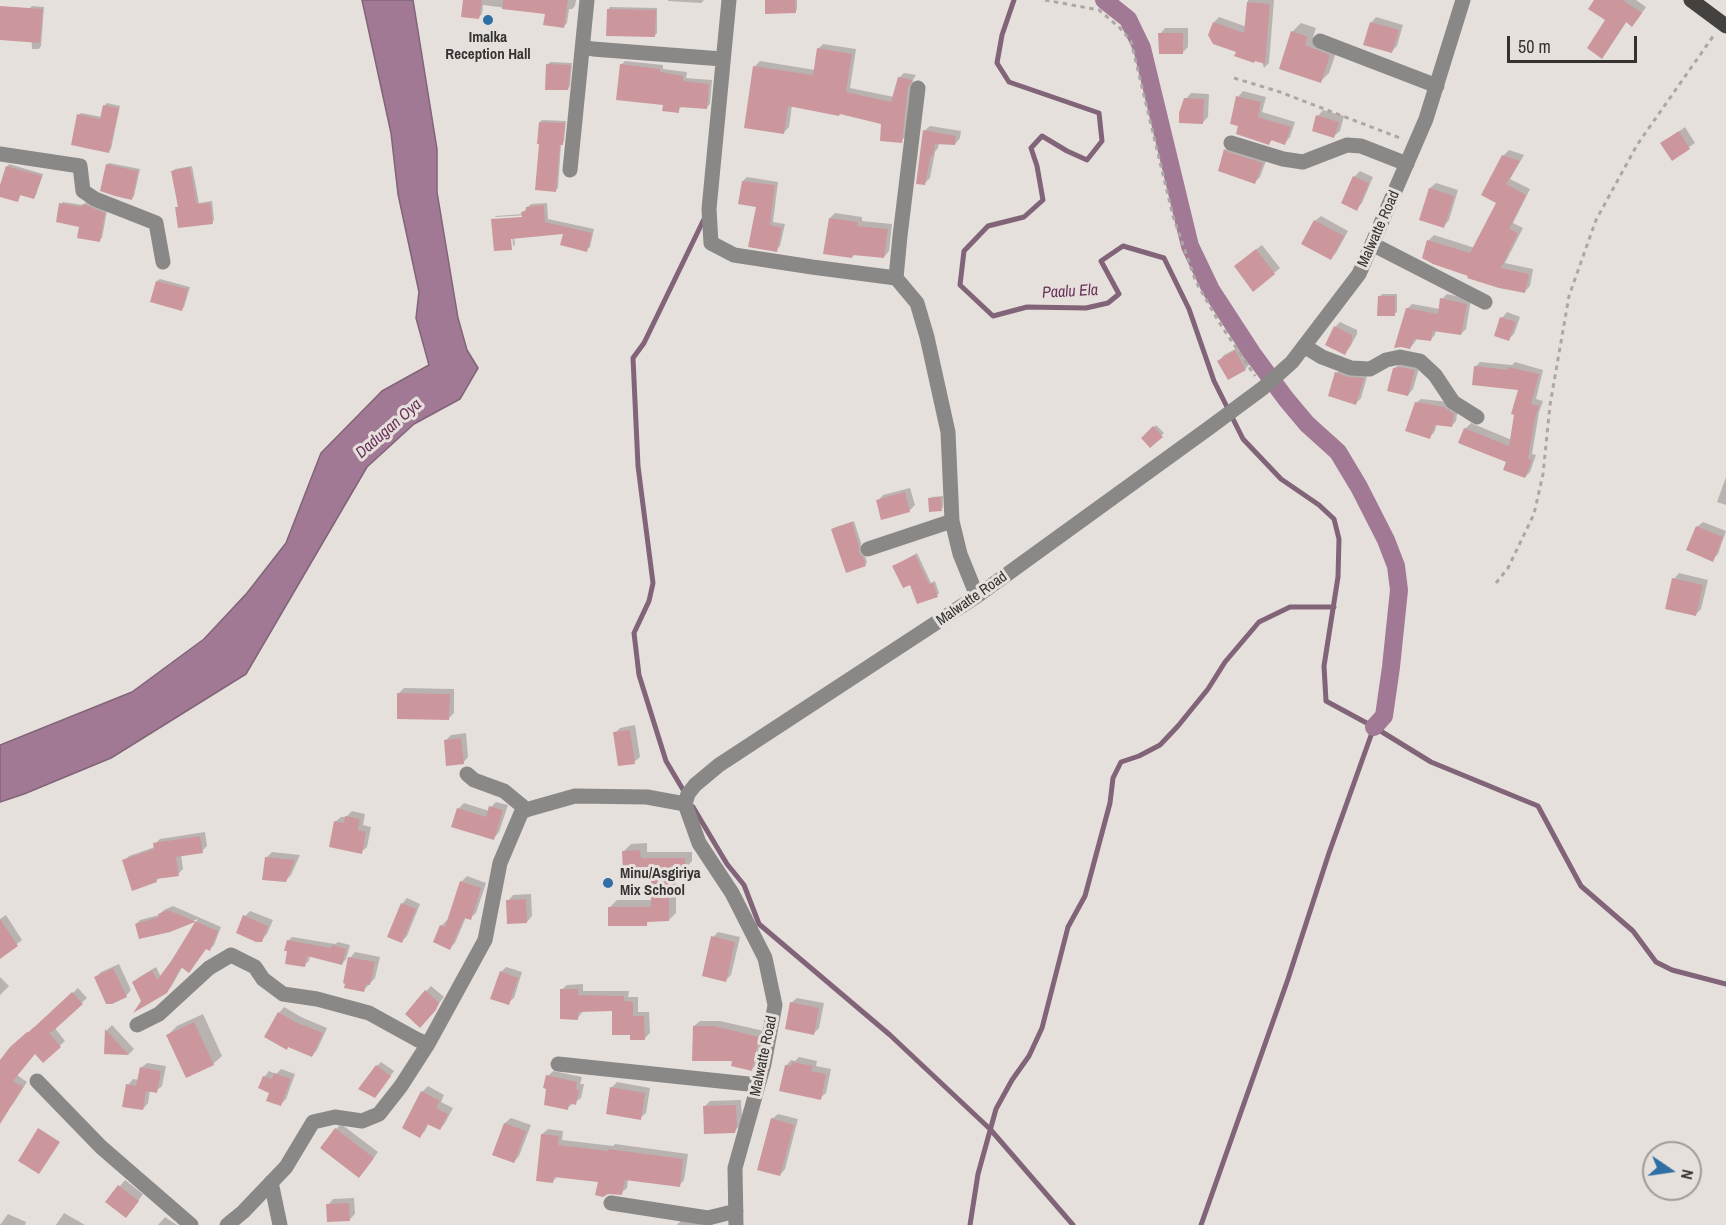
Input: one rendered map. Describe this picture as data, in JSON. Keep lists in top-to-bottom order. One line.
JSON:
{"streets":{"street":["Malwatte Road"]},"water":["Paalu Ela","Dadugan Oya"],"places":["Imalka Reception Hall","Minu/Asgiriya Mix School"],"scale_bar":"50 m","north":"right"}
